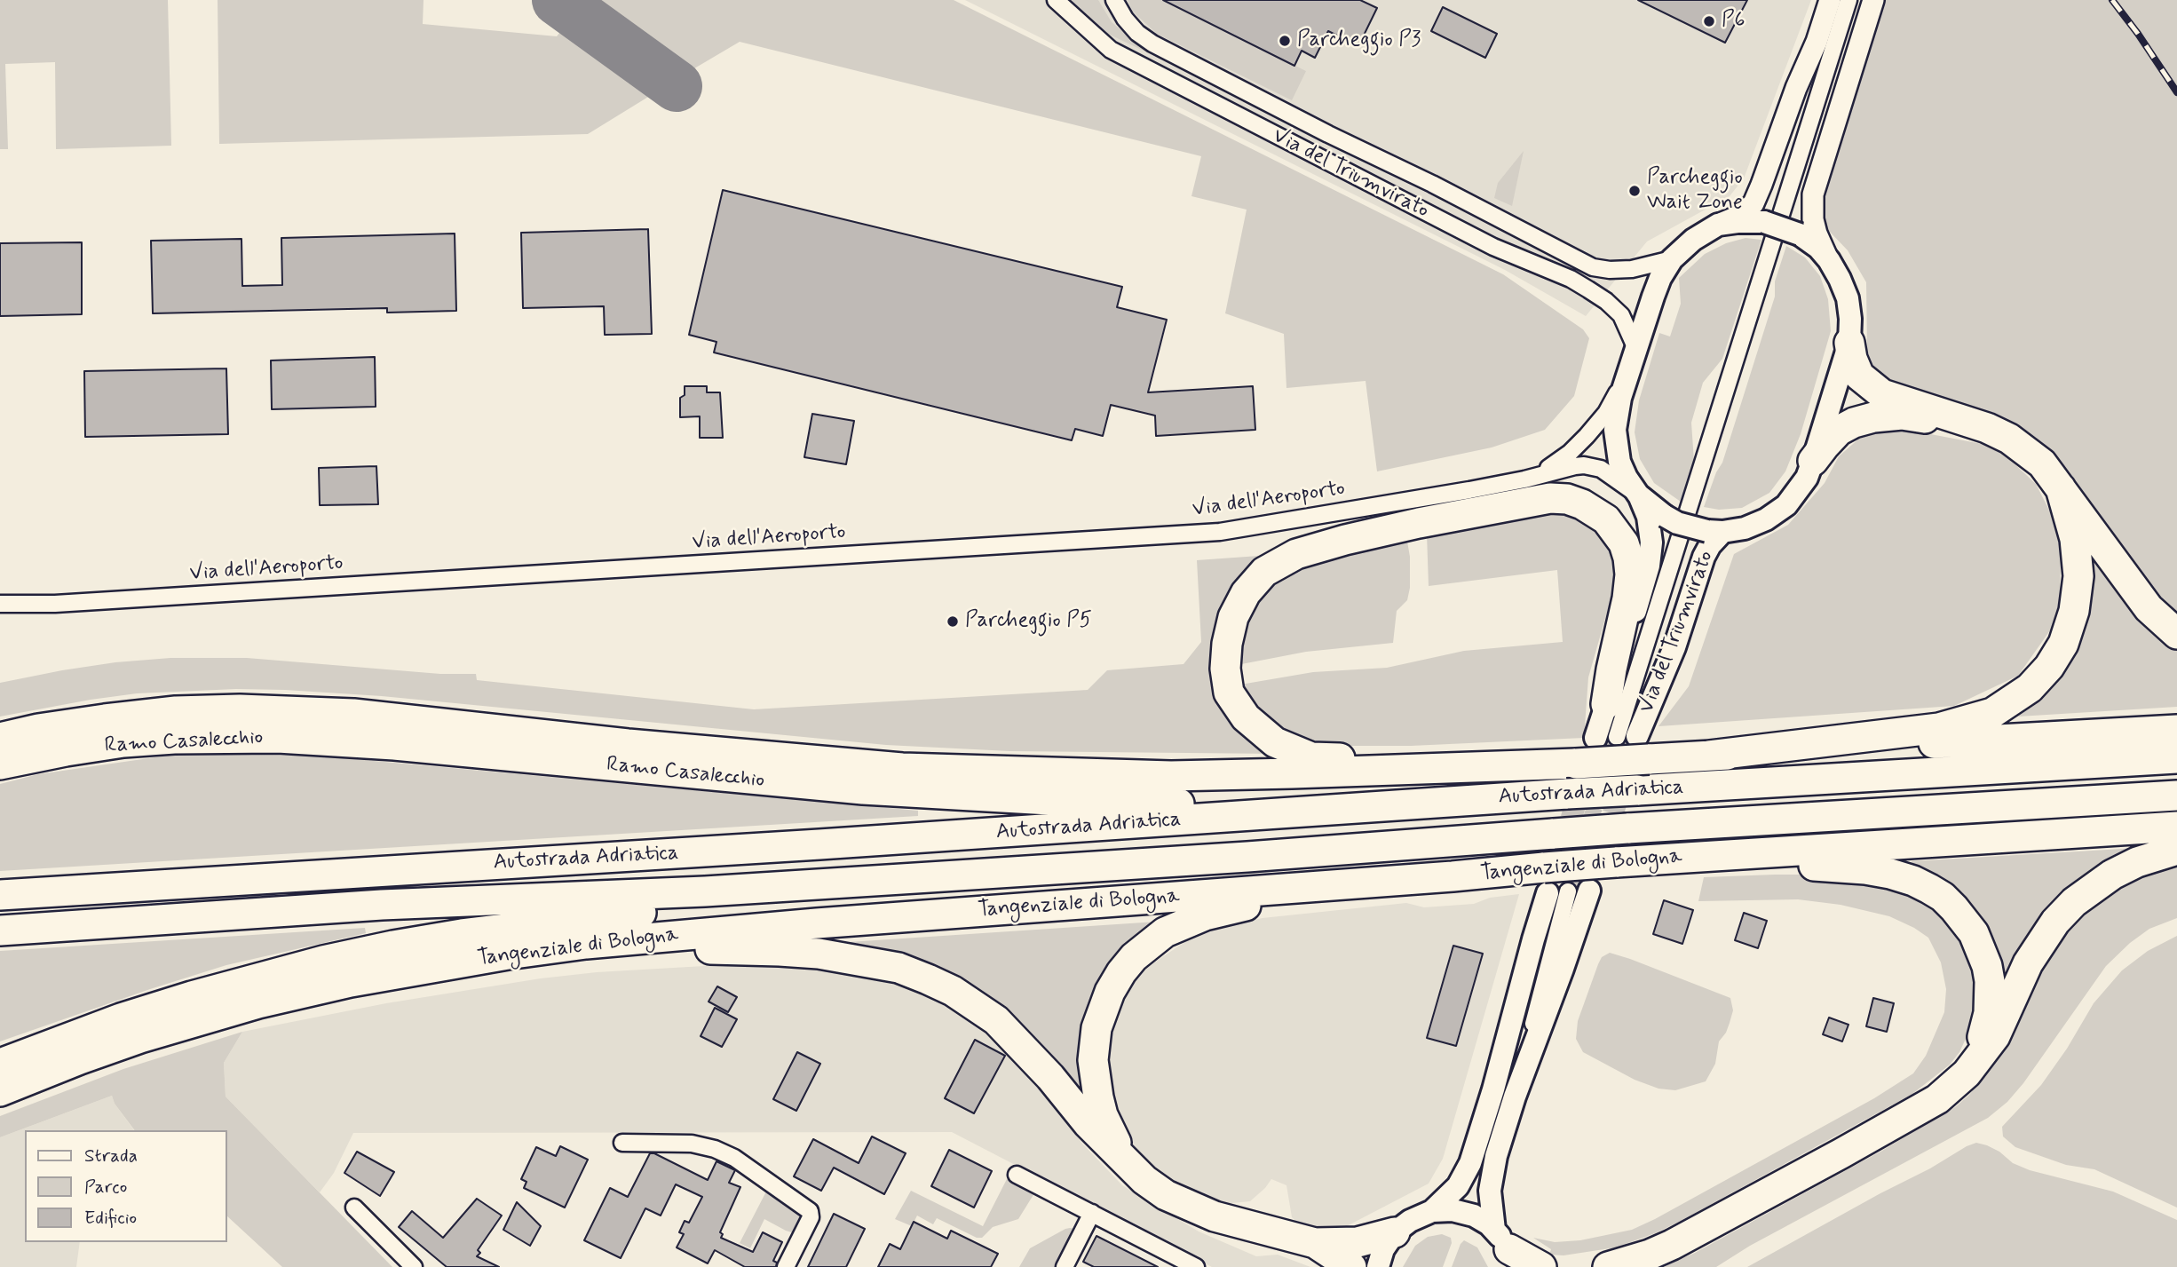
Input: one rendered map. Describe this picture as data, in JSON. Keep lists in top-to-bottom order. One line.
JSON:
{"streets":{"highway":["Ramo Casalecchio","Autostrada Adriatica","Tangenziale di Bologna"],"main road":["Via del Triumvirato"],"street":["Via dell'Aeroporto"]},"crossings":[["Via del Triumvirato","Via dell'Aeroporto"],["Ramo Casalecchio","Autostrada Adriatica"]],"places":["P6","Parcheggio P3","Parcheggio Wait Zone","Parcheggio P5"],"legend":["Strada","Parco","Edificio"]}
